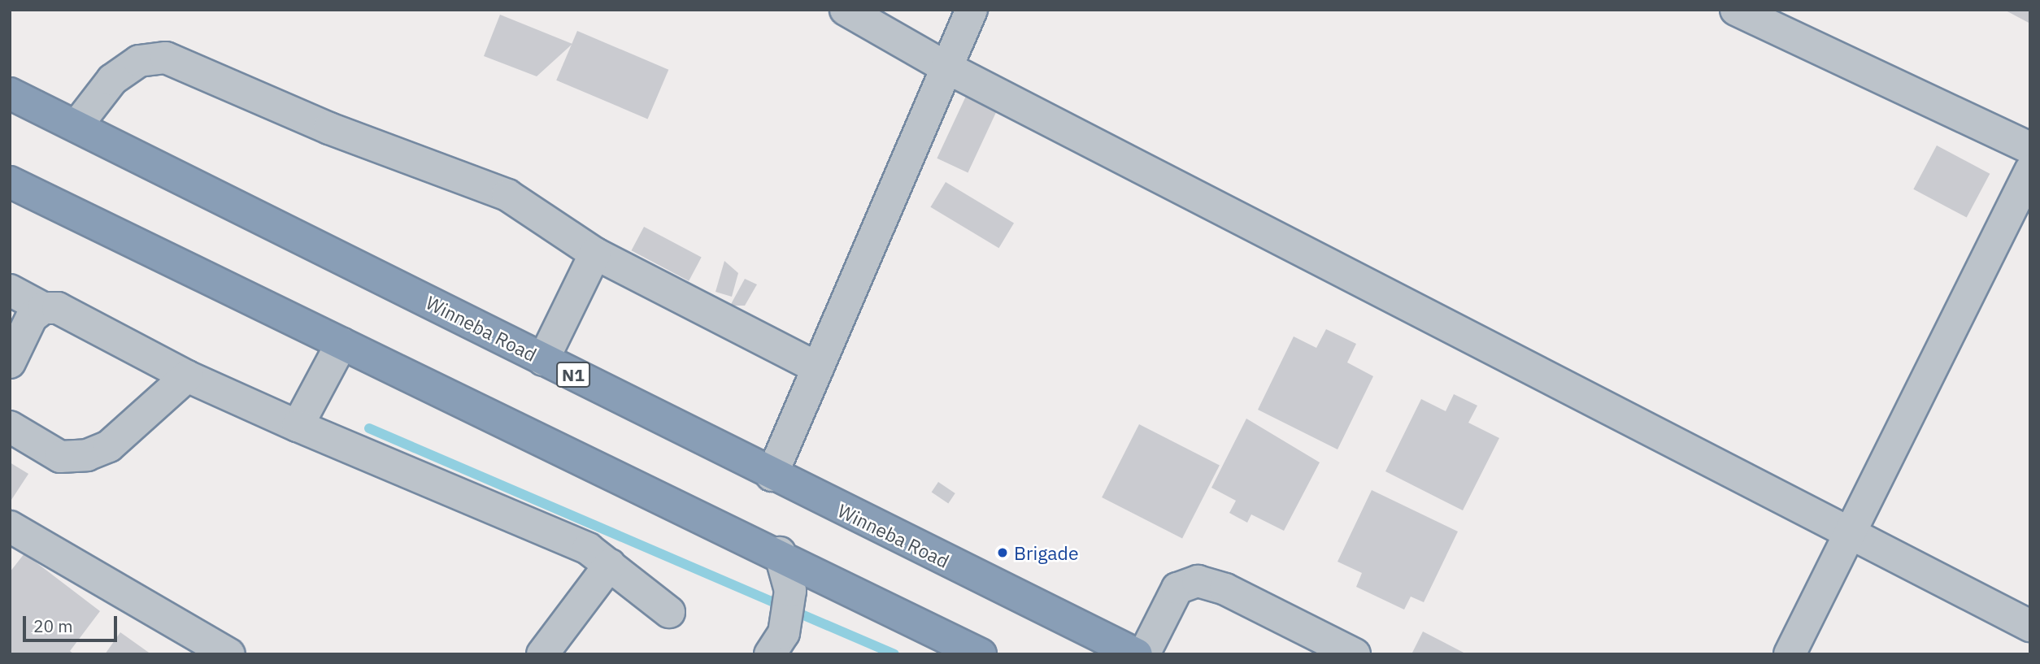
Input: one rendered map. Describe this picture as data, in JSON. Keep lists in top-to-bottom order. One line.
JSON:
{"streets":{"highway":["Winneba Road","N1"]},"places":["Brigade"],"scale_bar":"20 m"}
